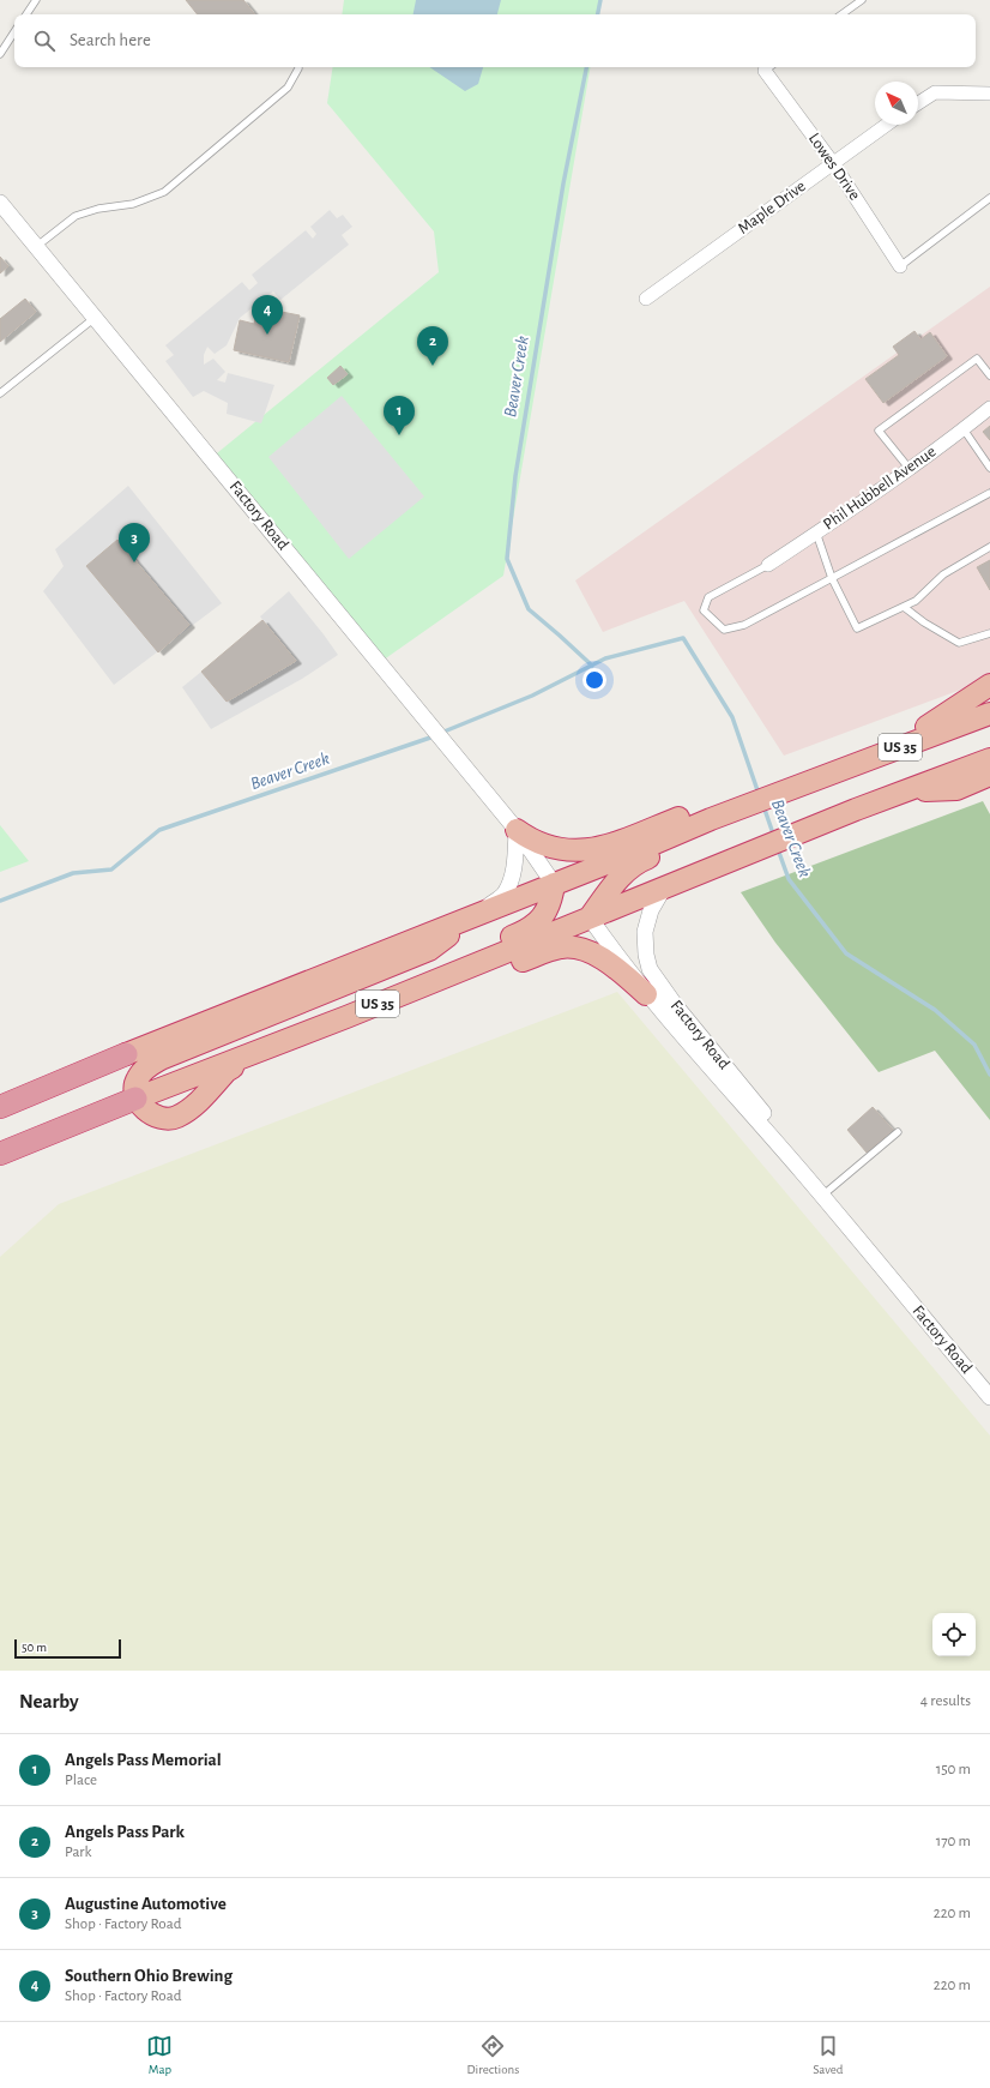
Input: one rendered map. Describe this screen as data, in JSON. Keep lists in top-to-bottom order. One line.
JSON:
{"streets":{"highway":["US 35"],"street":["Lowes Drive","Maple Drive","Phil Hubbell Avenue","Factory Road"]},"crossings":[["Lowes Drive","Maple Drive"],["Factory Road","US 35"]],"water":["Beaver Creek"],"scale_bar":"50 m","north":"top left","page":{"search":"Search here","pins":["4","2","1","3"],"scale":"50 m","heading":["Nearby","4 results"],"list":[{"mark":"1","name":"Angels Pass Memorial","note":"Place","value":"150 m"},{"mark":"2","name":"Angels Pass Park","note":"Park","value":"170 m"},{"mark":"3","name":"Augustine Automotive","note":"Shop · Factory Road","value":"220 m"},{"mark":"4","name":"Southern Ohio Brewing","note":"Shop · Factory Road","value":"220 m"}],"nav":["Map","Directions","Saved"]}}
